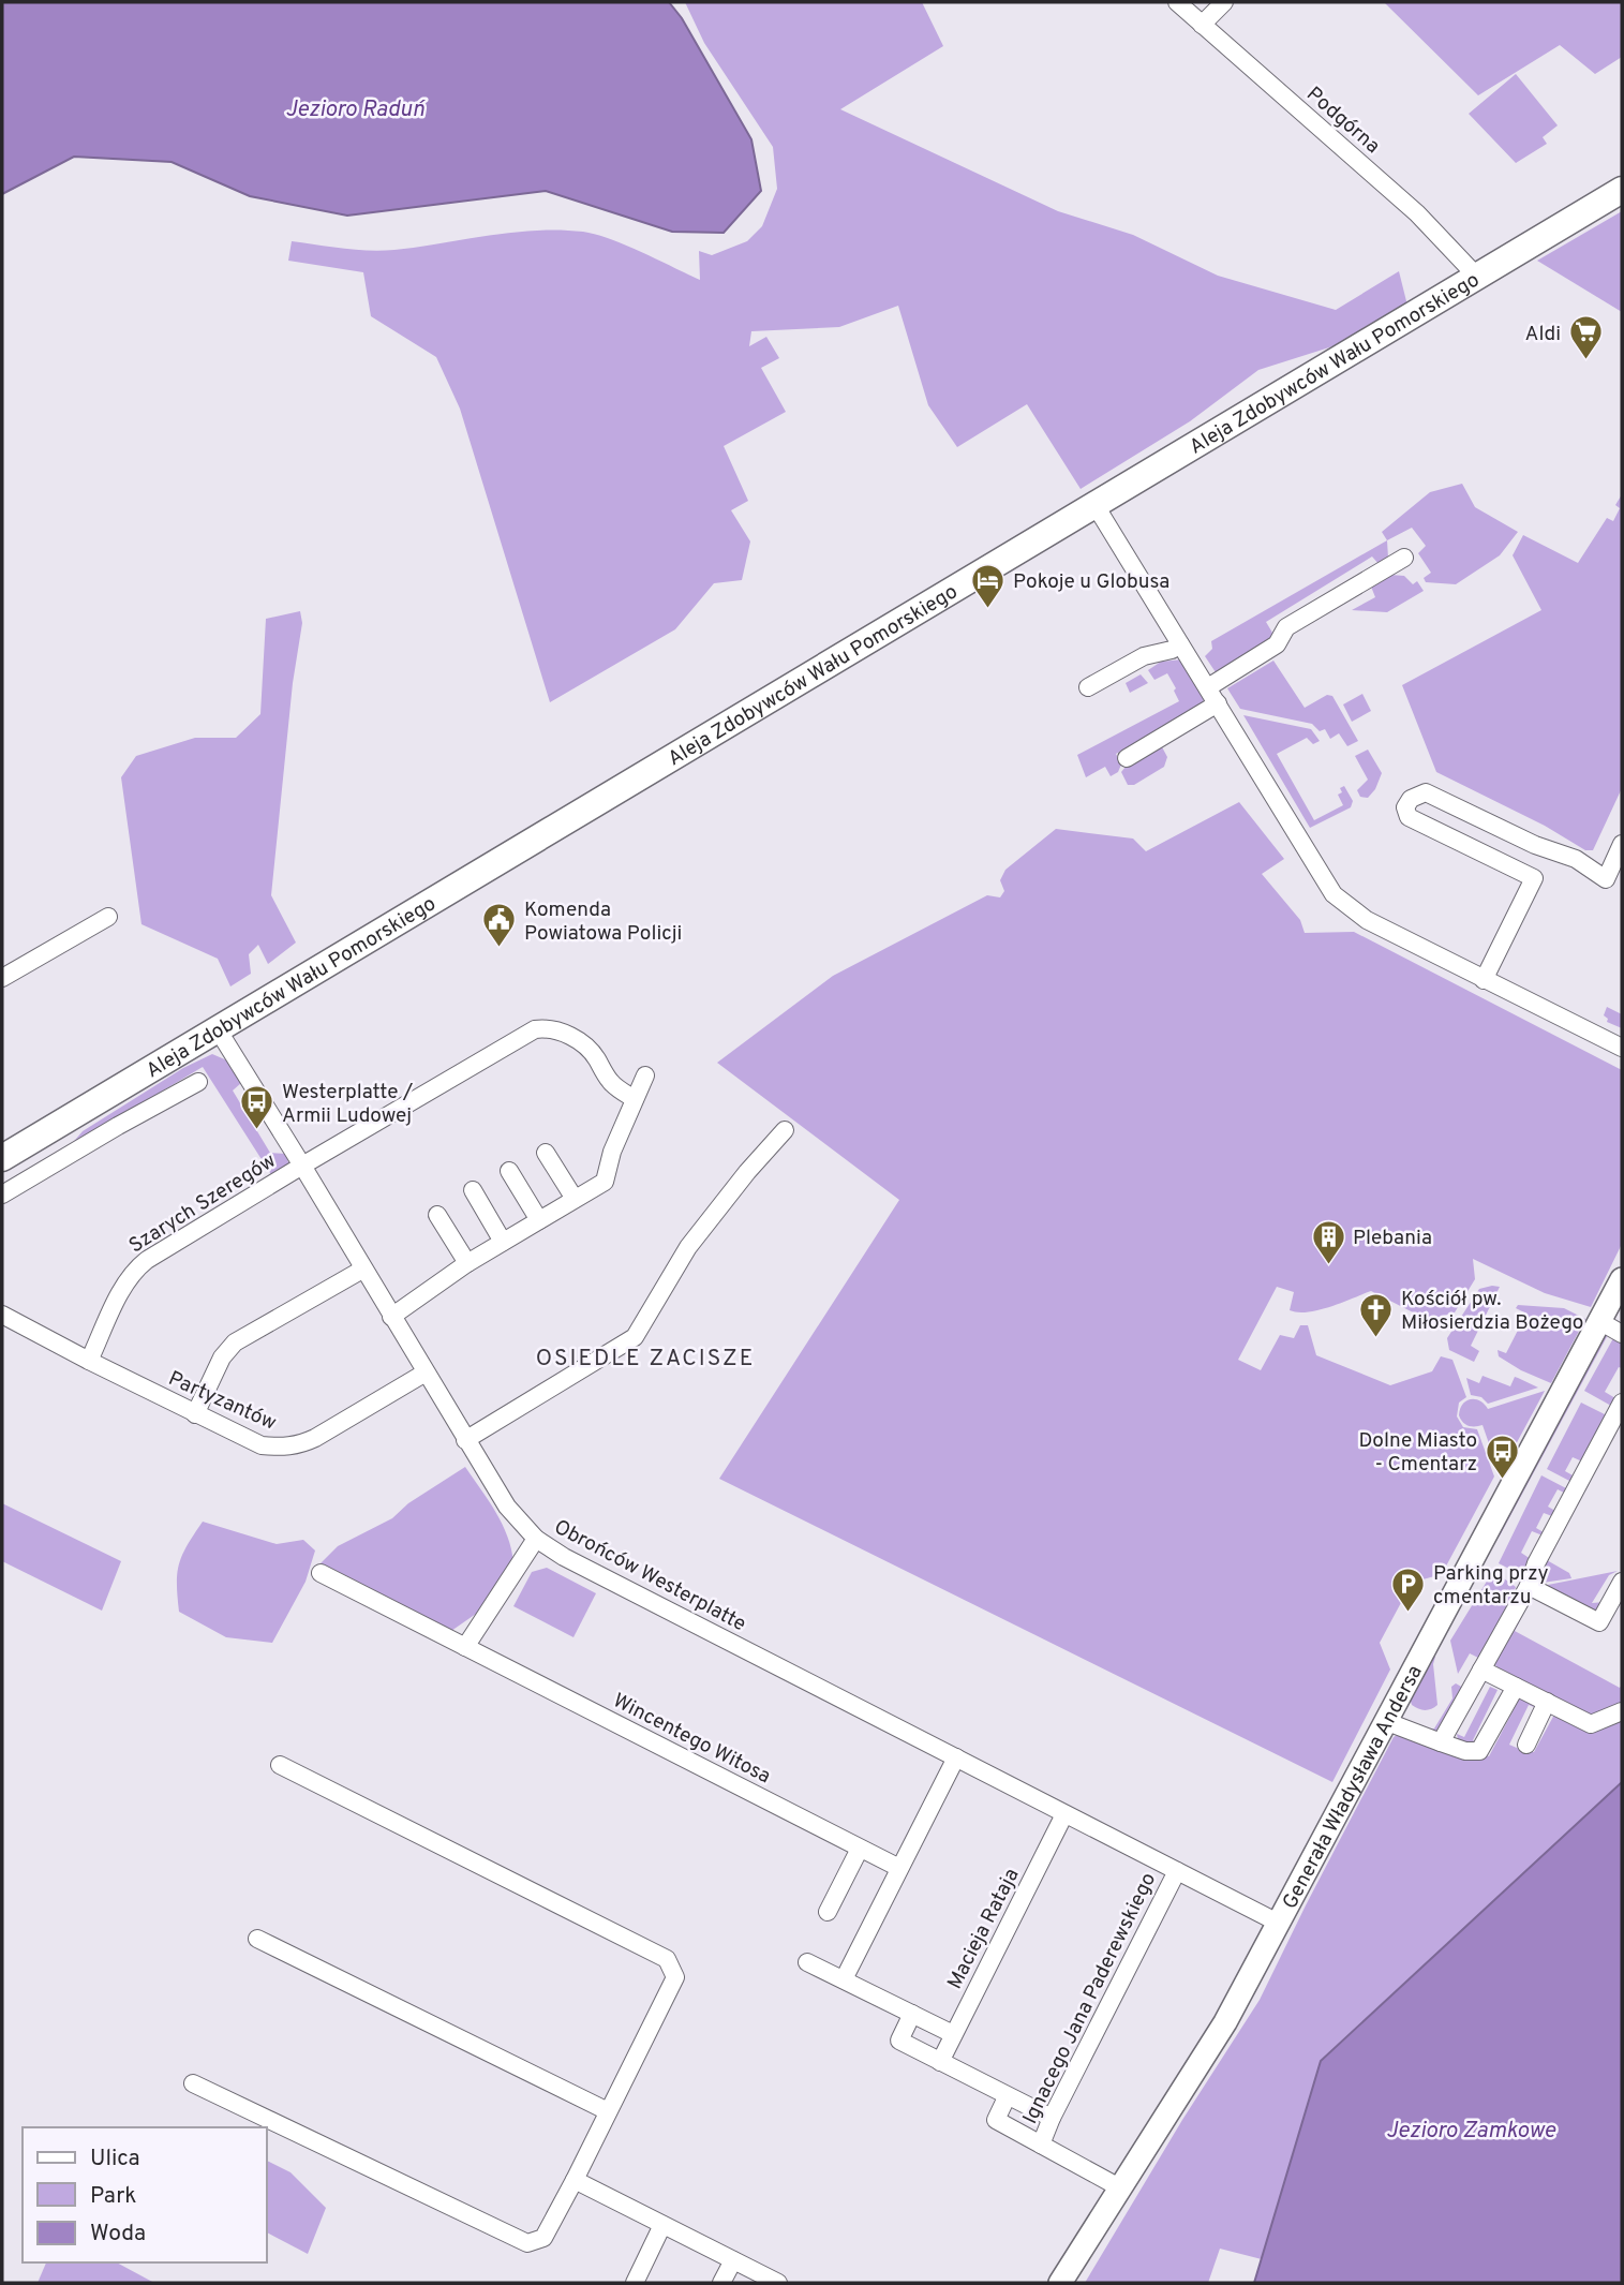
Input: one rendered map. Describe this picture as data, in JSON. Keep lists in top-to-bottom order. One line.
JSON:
{"streets":{"main road":["Aleja Zdobywców Wału Pomorskiego","Generała Władysława Andersa"],"street":["Podgórna","Szarych Szeregów","Partyzantów","Obrońców Westerplatte","Wincentego Witosa","Macieja Rataja","Ignacego Jana Paderewskiego"]},"crossings":[["Podgórna","Aleja Zdobywców Wału Pomorskiego"],["Aleja Zdobywców Wału Pomorskiego","Obrońców Westerplatte"],["Szarych Szeregów","Partyzantów"],["Szarych Szeregów","Obrońców Westerplatte"],["Partyzantów","Obrońców Westerplatte"],["Obrońców Westerplatte","Generała Władysława Andersa"],["Obrońców Westerplatte","Macieja Rataja"],["Obrońców Westerplatte","Ignacego Jana Paderewskiego"]],"districts":["OSIEDLE ZACISZE"],"water":["Jezioro Raduń","Jezioro Zamkowe"],"places":{"supermarket":["Aldi"],"hotel":["Pokoje u Globusa"],"public building":["Komenda Powiatowa Policji"],"bus stop":["Westerplatte / Armii Ludowej","Dolne Miasto - Cmentarz"],"building":["Plebania"],"church":["Kościół pw. Miłosierdzia Bożego"],"parking":["Parking przy cmentarzu"]},"legend":["Ulica","Park","Woda"]}
